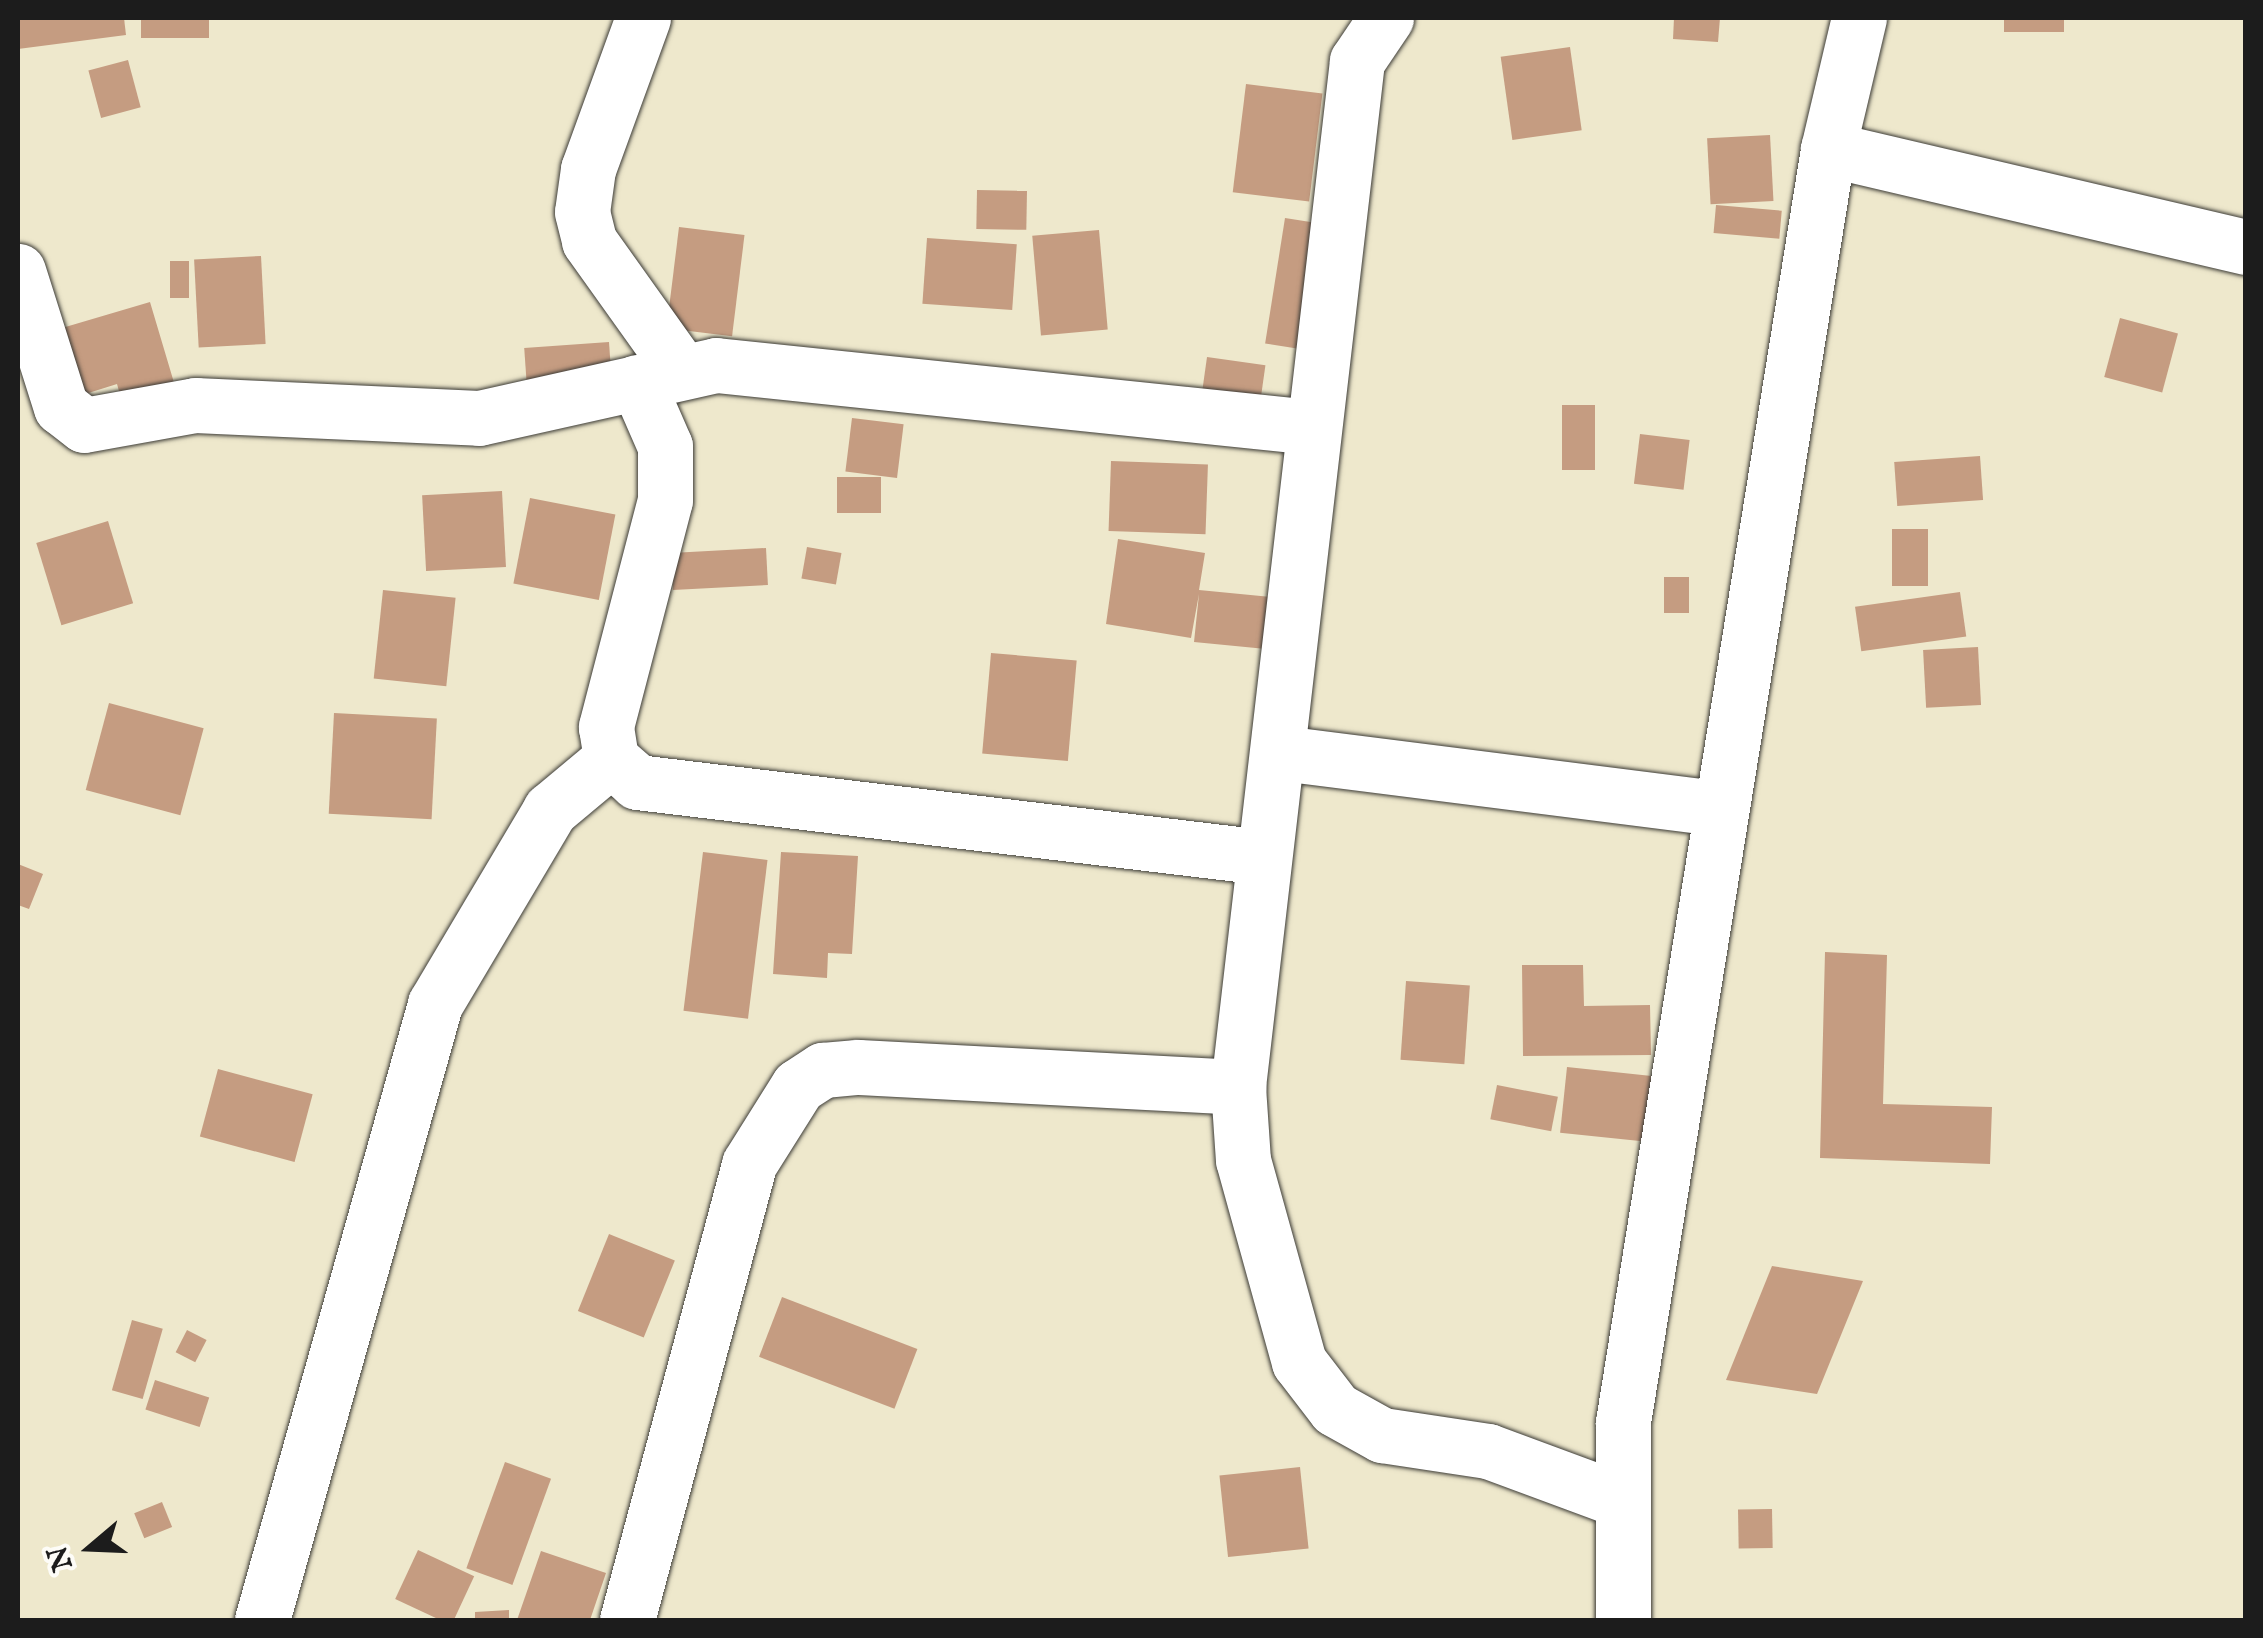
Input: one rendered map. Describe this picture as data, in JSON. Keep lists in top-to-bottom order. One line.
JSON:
{"north":"left"}
